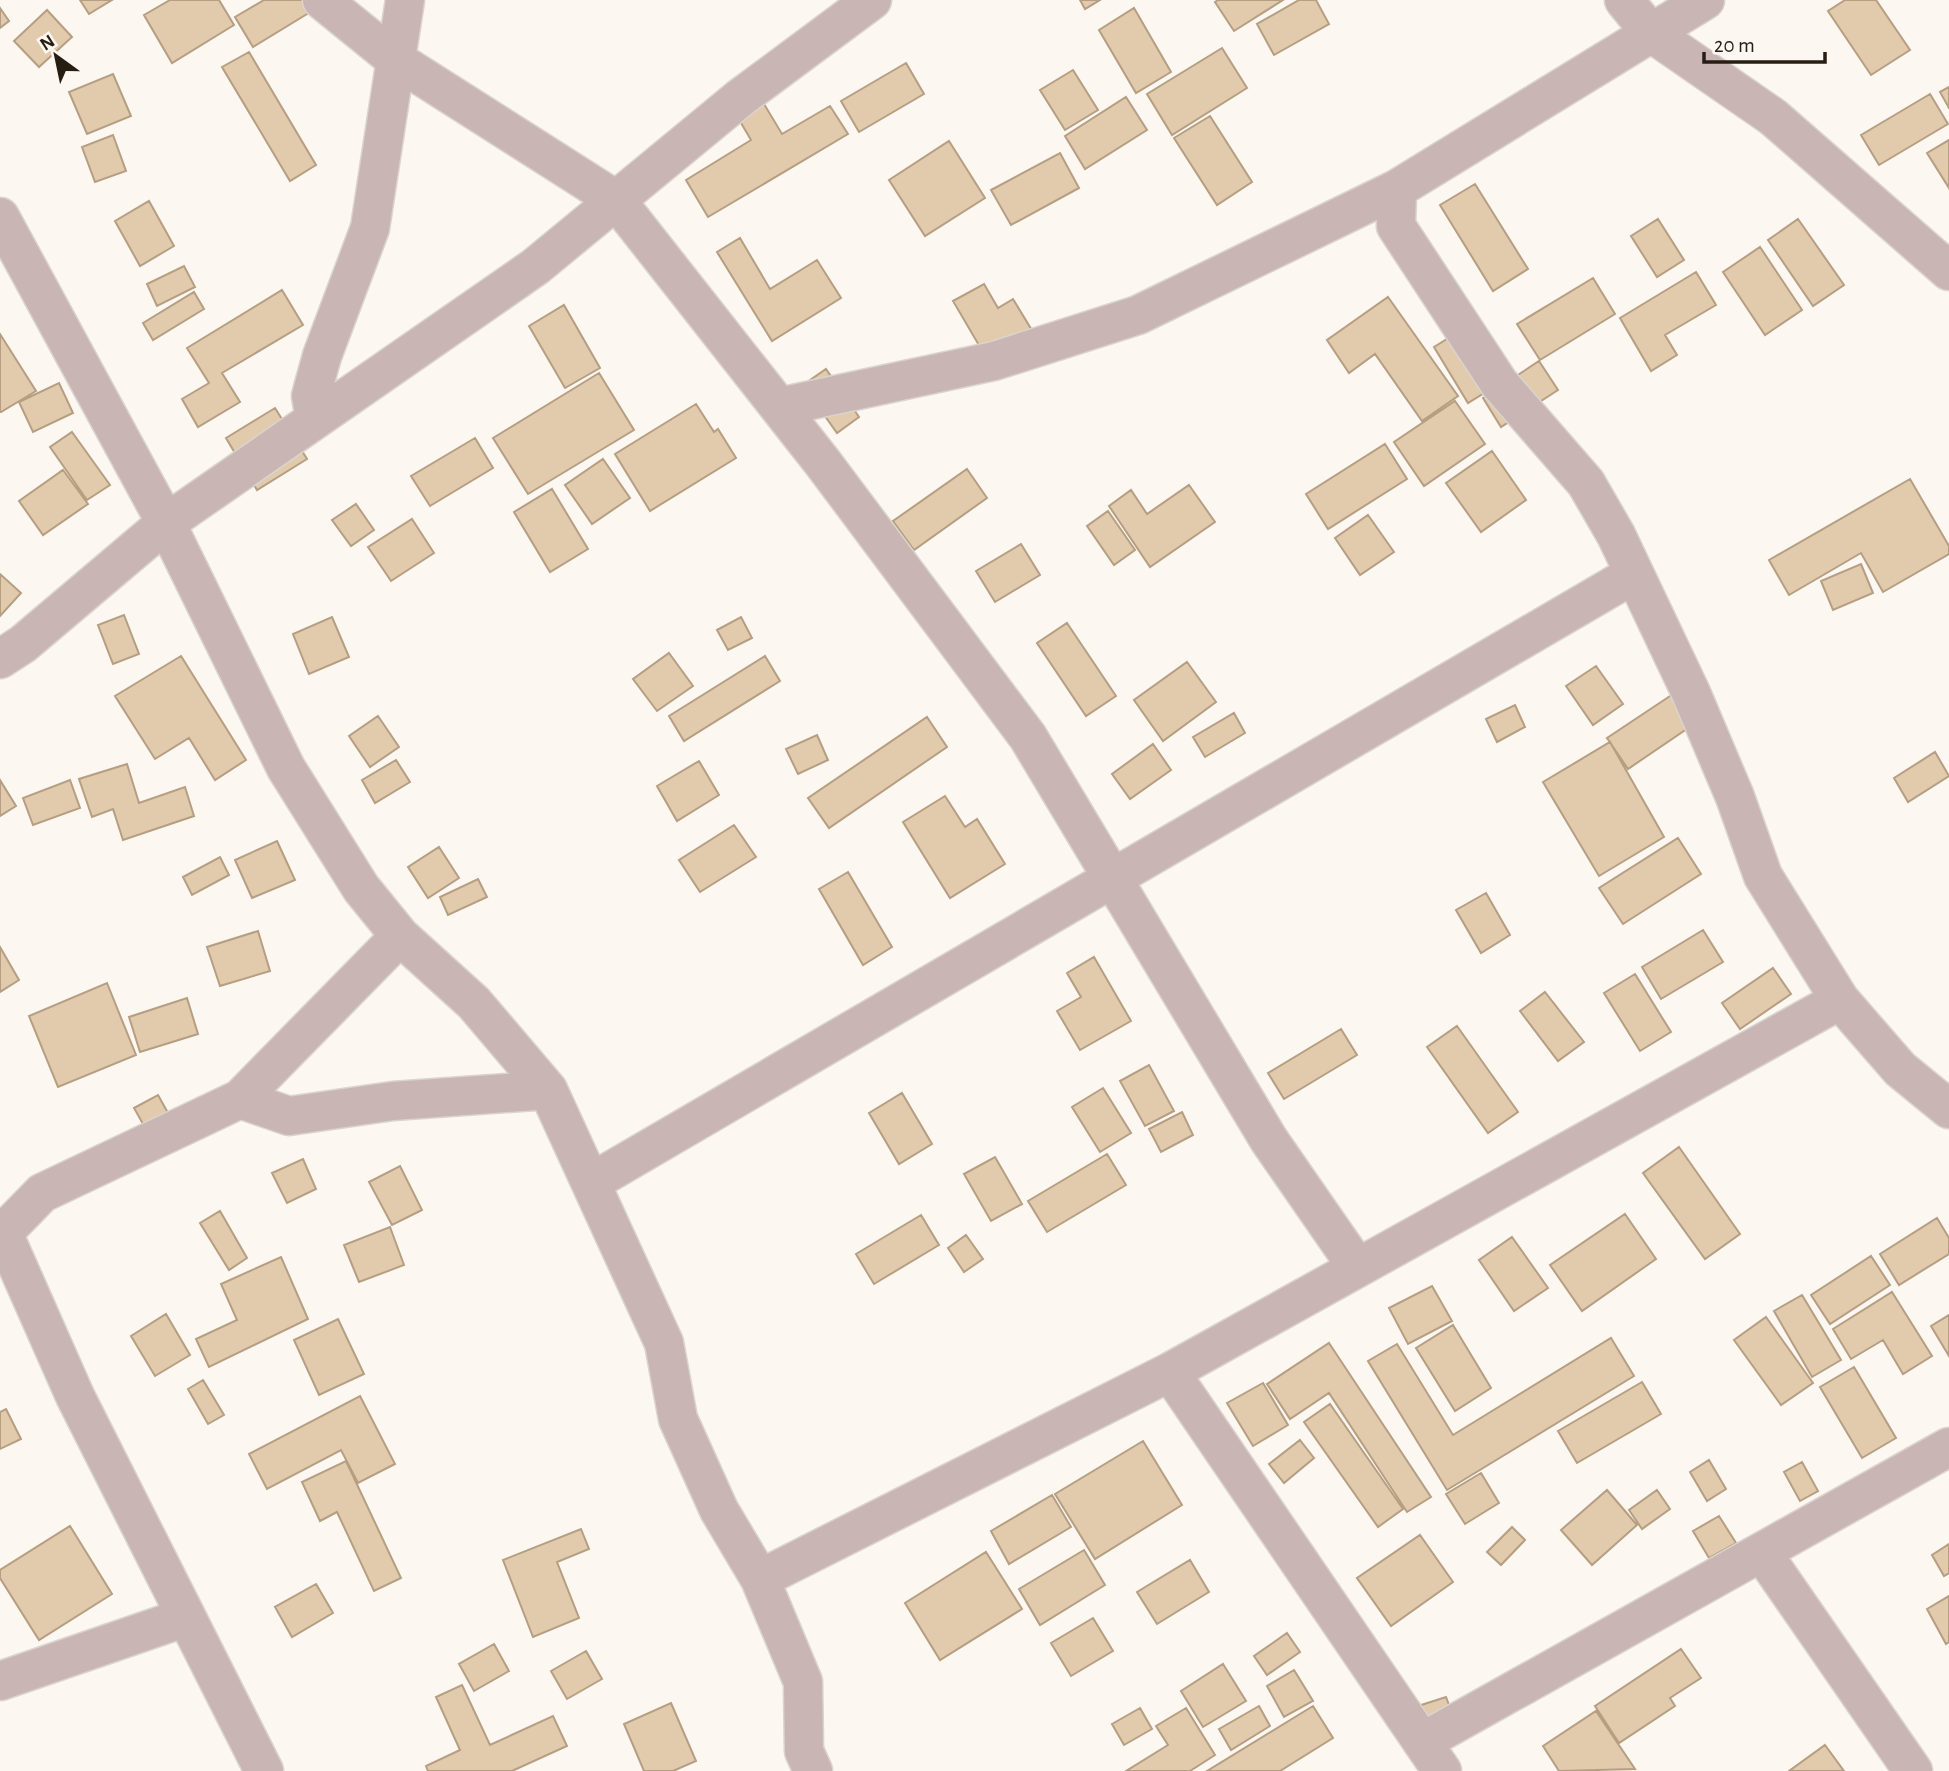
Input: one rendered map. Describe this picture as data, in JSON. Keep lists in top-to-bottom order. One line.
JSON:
{"scale_bar":"20 m","north":"top left"}
